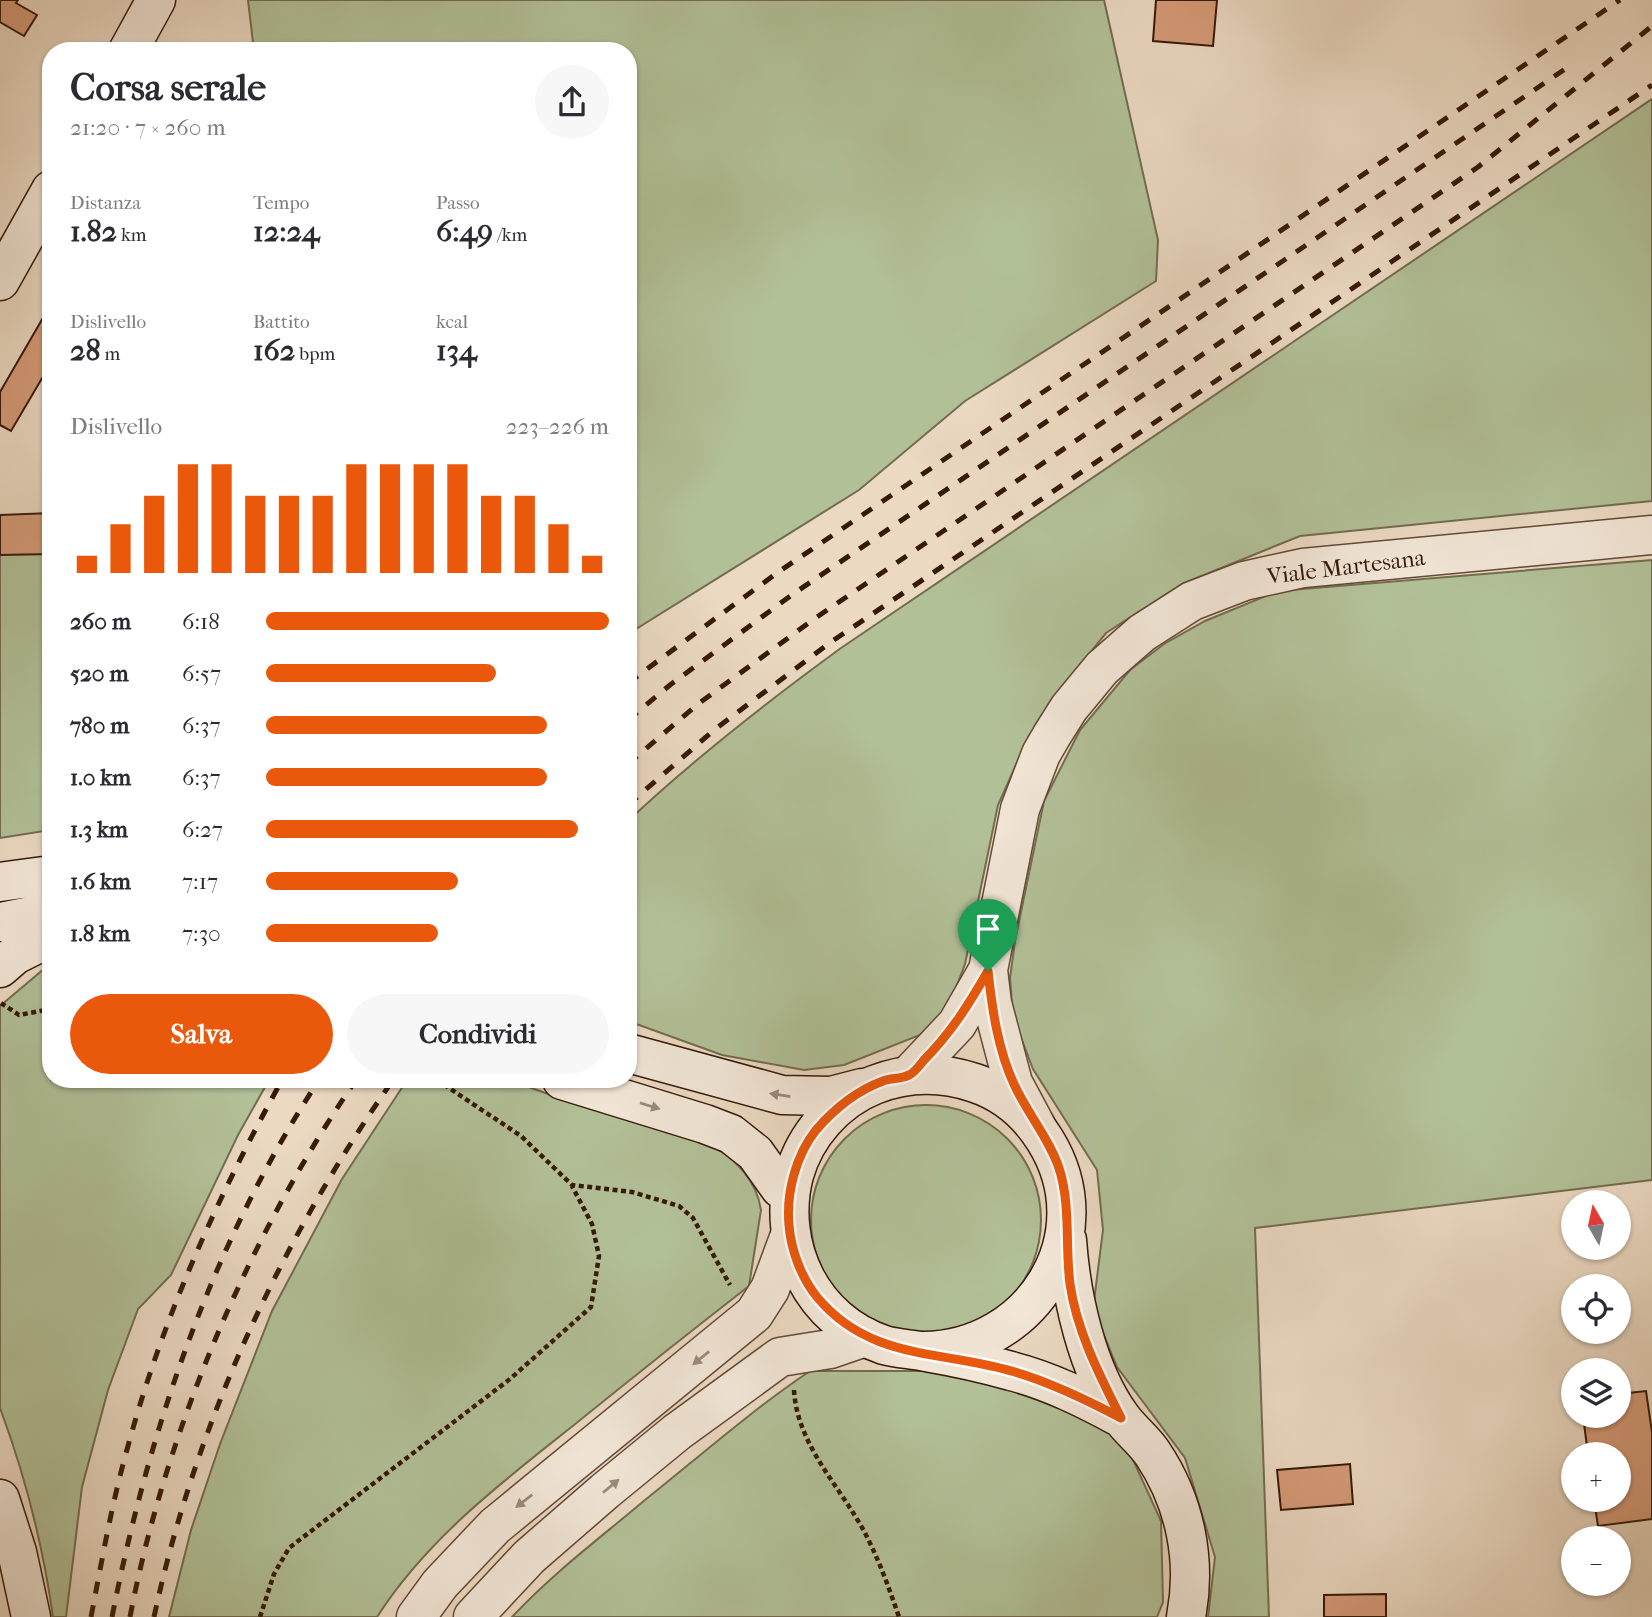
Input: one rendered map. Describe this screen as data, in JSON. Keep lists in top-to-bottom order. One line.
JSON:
{"streets":{"main road":["Viale Martesana"]},"north":"top","page":{"heading":["Corsa serale","21:20 · 7 × 260 m"],"stats":[["Distanza","1.82 km"],["Tempo","12:24"],["Passo","6:49 /km"],["Dislivello","28 m"],["Battito","162 bpm"],["kcal","134"]],"chart":["Dislivello","223–226 m"],"list":[{"name":"260 m","note":"6:18"},{"name":"520 m","note":"6:57"},{"name":"780 m","note":"6:37"},{"name":"1.0 km","note":"6:37"},{"name":"1.3 km","note":"6:27"},{"name":"1.6 km","note":"7:17"},{"name":"1.8 km","note":"7:30"}],"buttons":["Salva","Condividi"],"map_buttons":["+","−"]}}
